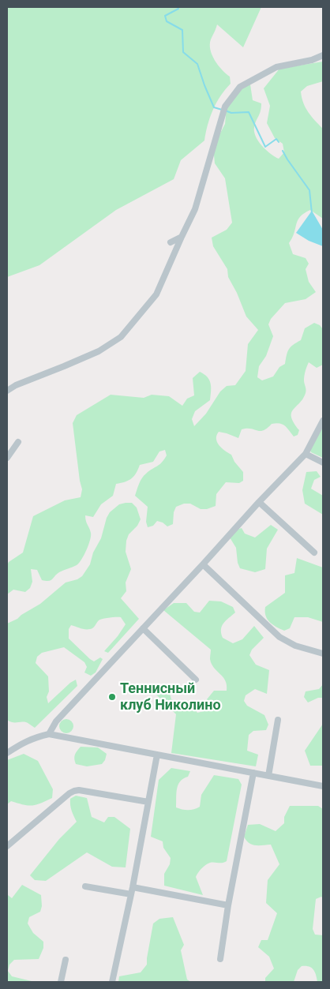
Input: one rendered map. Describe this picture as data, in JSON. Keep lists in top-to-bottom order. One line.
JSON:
{"places":["Теннисный клуб Николино"]}
